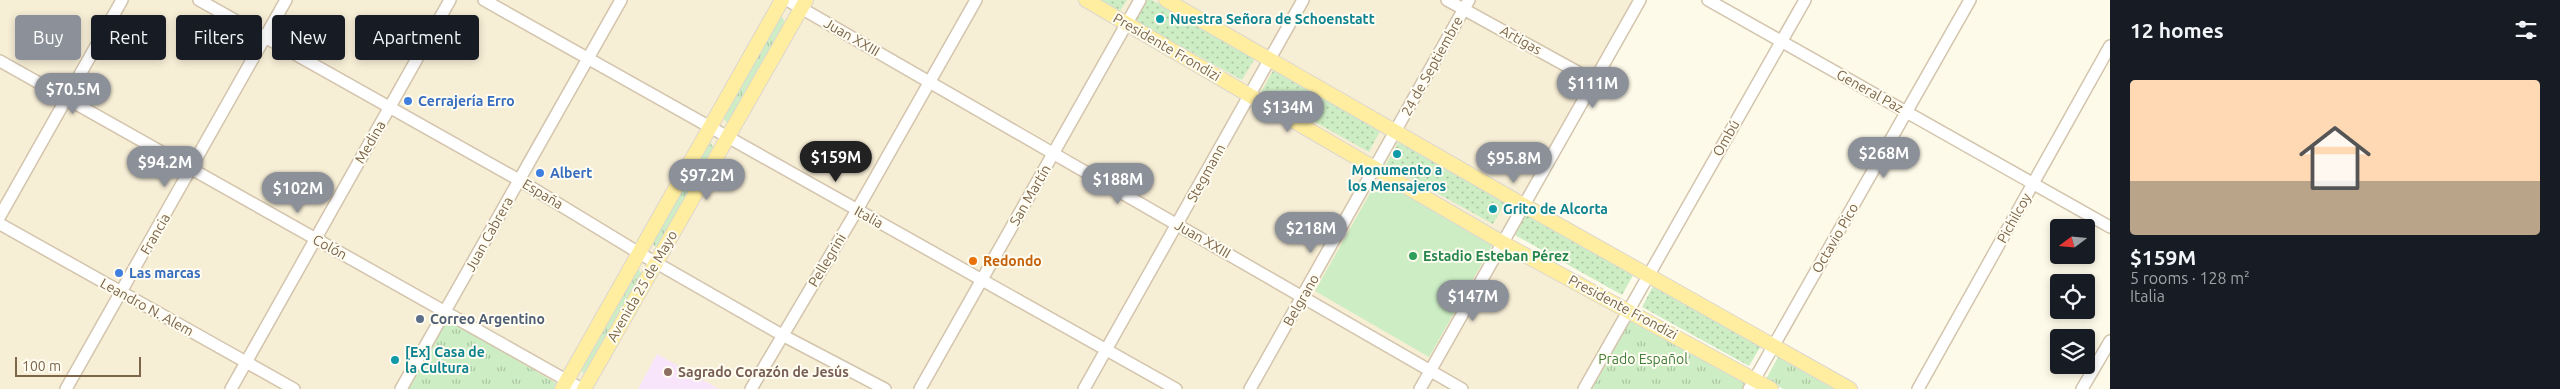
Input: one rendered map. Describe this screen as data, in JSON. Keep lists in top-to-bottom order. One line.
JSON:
{"streets":{"main road":["Presidente Frondizi","Avenida 25 de Mayo"],"street":["Juan XXIII","Artigas","24 de Septiembre","General Paz","Ombú","Medina","Stegmann","España","San Martín","Italia","Pichilcoy","Francia","Juan Cabrera","Octavio Pico","Colón","Pellegrini","Belgrano","Leandro N. Alem"]},"crossings":[["Juan XXIII","Stegmann"],["Juan XXIII","San Martín"],["Juan XXIII","Pellegrini"],["Juan XXIII","Avenida 25 de Mayo"],["Juan XXIII","Belgrano"],["Artigas","24 de Septiembre"],["Presidente Frondizi","Ombú"],["Presidente Frondizi","Stegmann"],["Presidente Frondizi","San Martín"],["Presidente Frondizi","Octavio Pico"],["Presidente Frondizi","Belgrano"],["24 de Septiembre","Belgrano"],["General Paz","Ombú"],["General Paz","Pichilcoy"],["General Paz","Octavio Pico"],["Medina","España"],["Medina","Colón"],["Medina","Leandro N. Alem"],["Stegmann","Italia"],["España","Francia"],["España","Juan Cabrera"],["España","Pellegrini"],["España","Avenida 25 de Mayo"],["San Martín","Italia"],["Italia","Juan Cabrera"],["Italia","Pellegrini"],["Italia","Avenida 25 de Mayo"],["Francia","Colón"],["Francia","Leandro N. Alem"],["Juan Cabrera","Colón"],["Colón","Avenida 25 de Mayo"]],"parks":["Prado Español"],"places":["Nuestra Señora de Schoenstatt","Cerrajería Erro","Monumento a los Mensajeros","Albert","Grito de Alcorta","Estadio Esteban Pérez","Redondo","Las marcas","Correo Argentino","[Ex] Casa de la Cultura","Sagrado Corazón de Jesús"],"scale_bar":"100 m","north":"left","page":{"heading":"12 homes","chip":["Buy","Rent","Filters","New","Apartment"],"list":[{"name":"$159M","note":"5 rooms · 128 m² · Italia"}],"price":["$111M","$70.5M","$134M","$268M","$159M","$95.8M","$94.2M","$97.2M","$188M","$102M","$218M","$147M"],"scale":"100 m"}}
